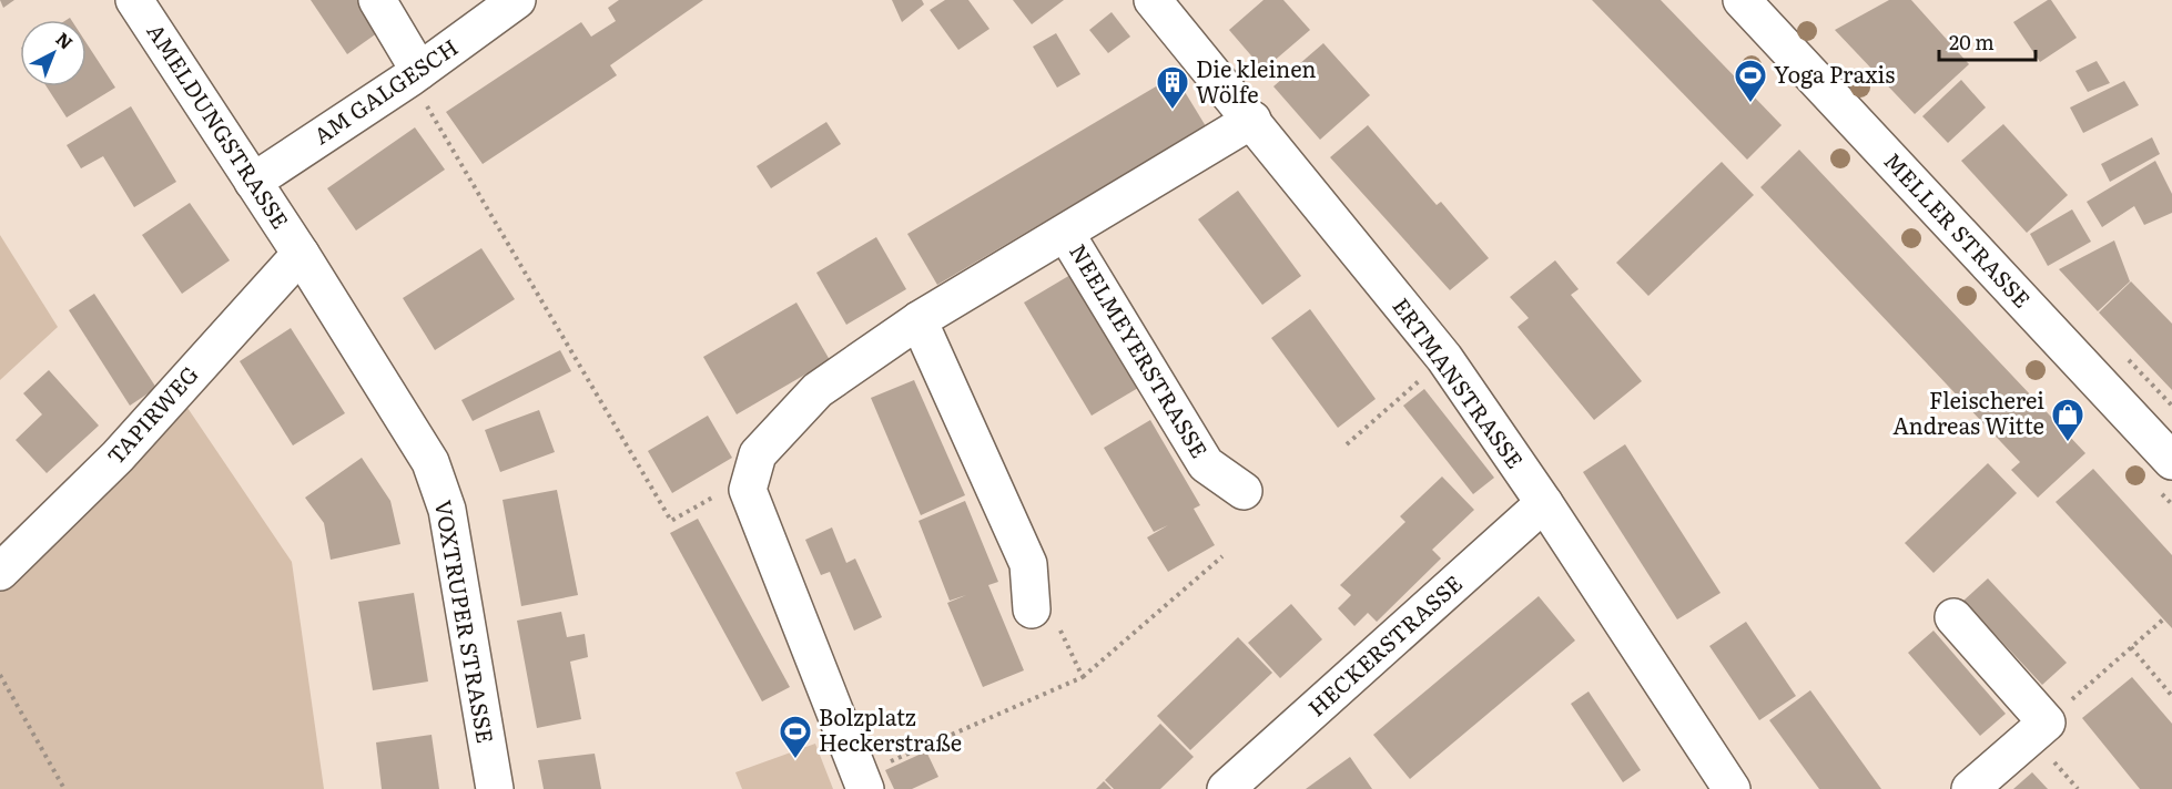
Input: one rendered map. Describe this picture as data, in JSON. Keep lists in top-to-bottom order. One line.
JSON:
{"streets":{"street":["AM GALGESCH","AMELDUNGSTRASSE","MELLER STRASSE","NEELMEYERSTRASSE","ERTMANSTRASSE","TAPIRWEG","VOXTRUPER STRASSE","HECKERSTRASSE"]},"crossings":[["AM GALGESCH","AMELDUNGSTRASSE"],["AMELDUNGSTRASSE","TAPIRWEG"],["AMELDUNGSTRASSE","VOXTRUPER STRASSE"],["NEELMEYERSTRASSE","ERTMANSTRASSE"],["ERTMANSTRASSE","HECKERSTRASSE"],["TAPIRWEG","VOXTRUPER STRASSE"]],"places":{"sports":["Yoga Praxis","Bolzplatz Heckerstraße"],"building":["Die kleinen Wölfe"],"shop":["Fleischerei Andreas Witte"]},"scale_bar":"20 m","north":"top right"}
